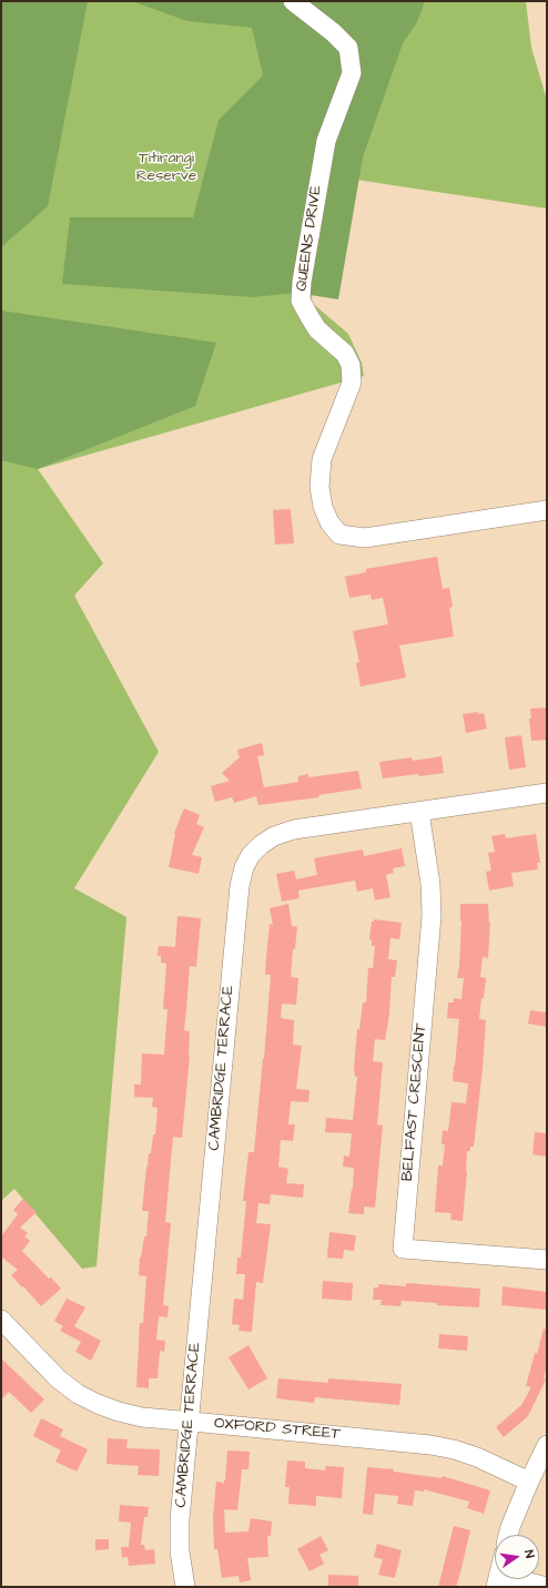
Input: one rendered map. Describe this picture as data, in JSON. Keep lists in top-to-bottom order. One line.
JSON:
{"streets":{"street":["QUEENS DRIVE","CAMBRIDGE TERRACE","BELFAST CRESCENT","OXFORD STREET"]},"crossings":[["CAMBRIDGE TERRACE","BELFAST CRESCENT"],["CAMBRIDGE TERRACE","OXFORD STREET"]],"parks":["Titirangi Reserve"],"north":"right"}
